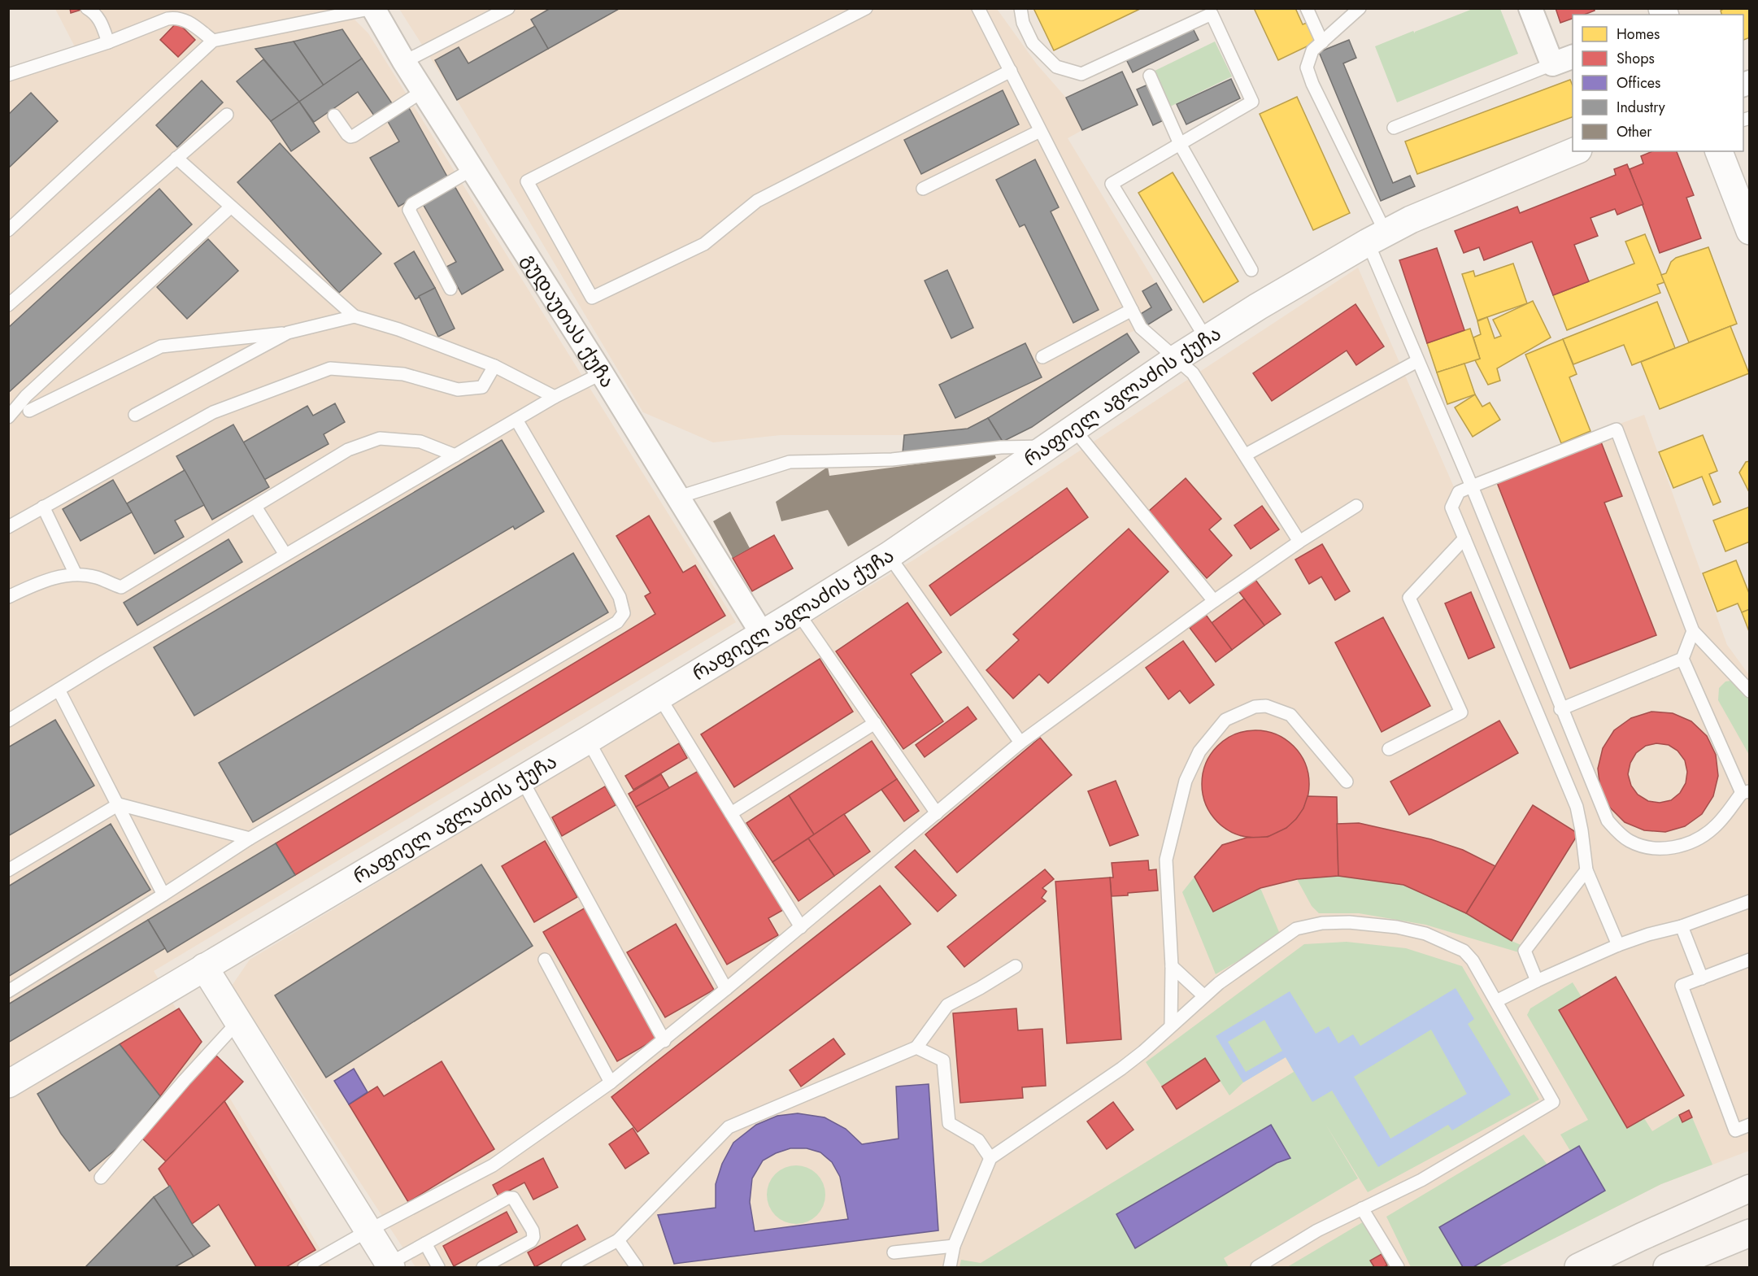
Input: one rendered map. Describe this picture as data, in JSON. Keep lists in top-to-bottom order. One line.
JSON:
{"streets":{"street":["გუდაუთას ქუჩა","რაფიელ აგლაძის ქუჩა"]},"crossings":[["გუდაუთას ქუჩა","რაფიელ აგლაძის ქუჩა"]],"legend":["Homes","Shops","Offices","Industry","Other"]}
